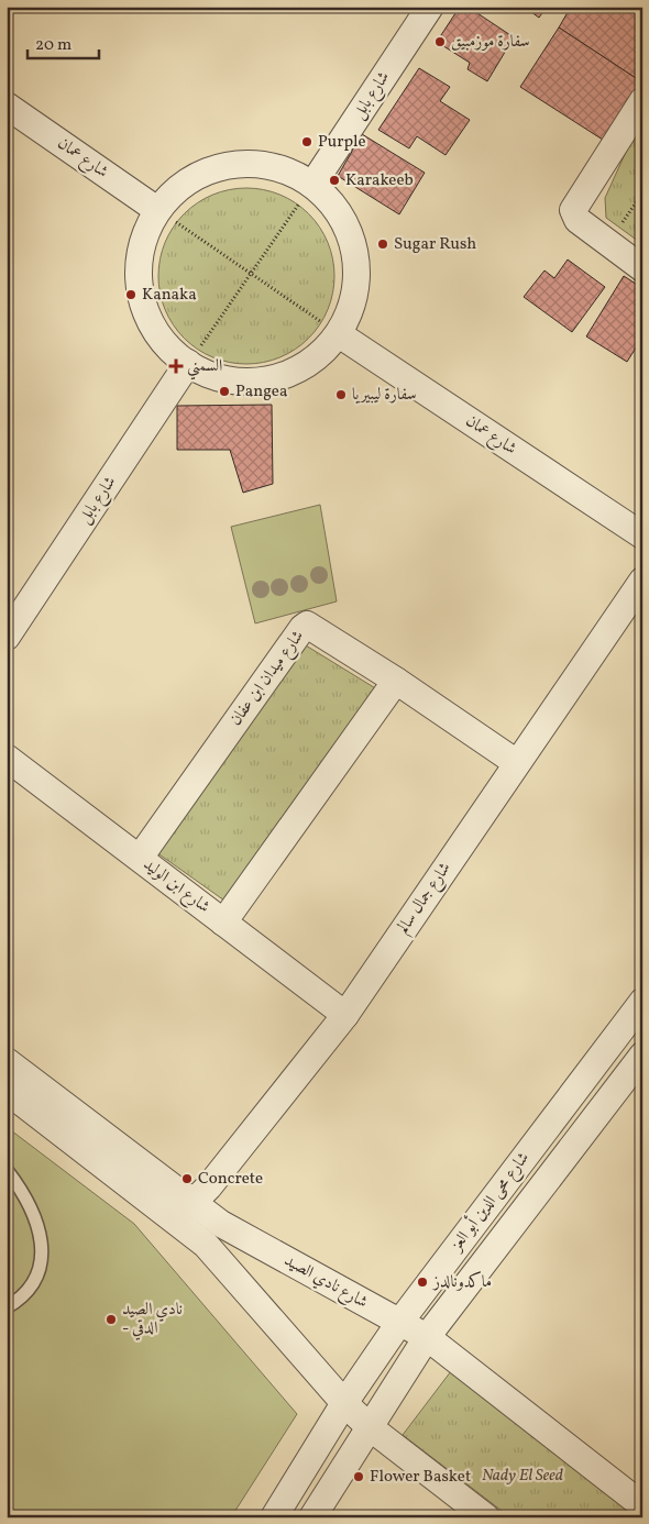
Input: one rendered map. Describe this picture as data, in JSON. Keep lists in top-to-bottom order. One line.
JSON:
{"streets":{"street":["شارع بابل","شارع عمان","شارع ميدان ابن عفان","شارع ابن الوليد","شارع جمال سالم","شارع محى الدين أبو العز","شارع نادي الصيد"]},"crossings":[["شارع ميدان ابن عفان","شارع ابن الوليد"],["شارع ميدان ابن عفان","شارع جمال سالم"],["شارع ابن الوليد","شارع جمال سالم"],["شارع جمال سالم","شارع نادي الصيد"],["شارع محى الدين أبو العز","شارع نادي الصيد"]],"parks":["Nady El Seed"],"places":{"other":["سفارة موزمبيق","Purple","Karakeeb","Sugar Rush","Kanaka","Pangea","سفارة ليبيريا","Concrete","ماكدونالدز","نادي الصيد - الدقي","Flower Basket"],"health":["السمني"]},"scale_bar":"20 m"}
